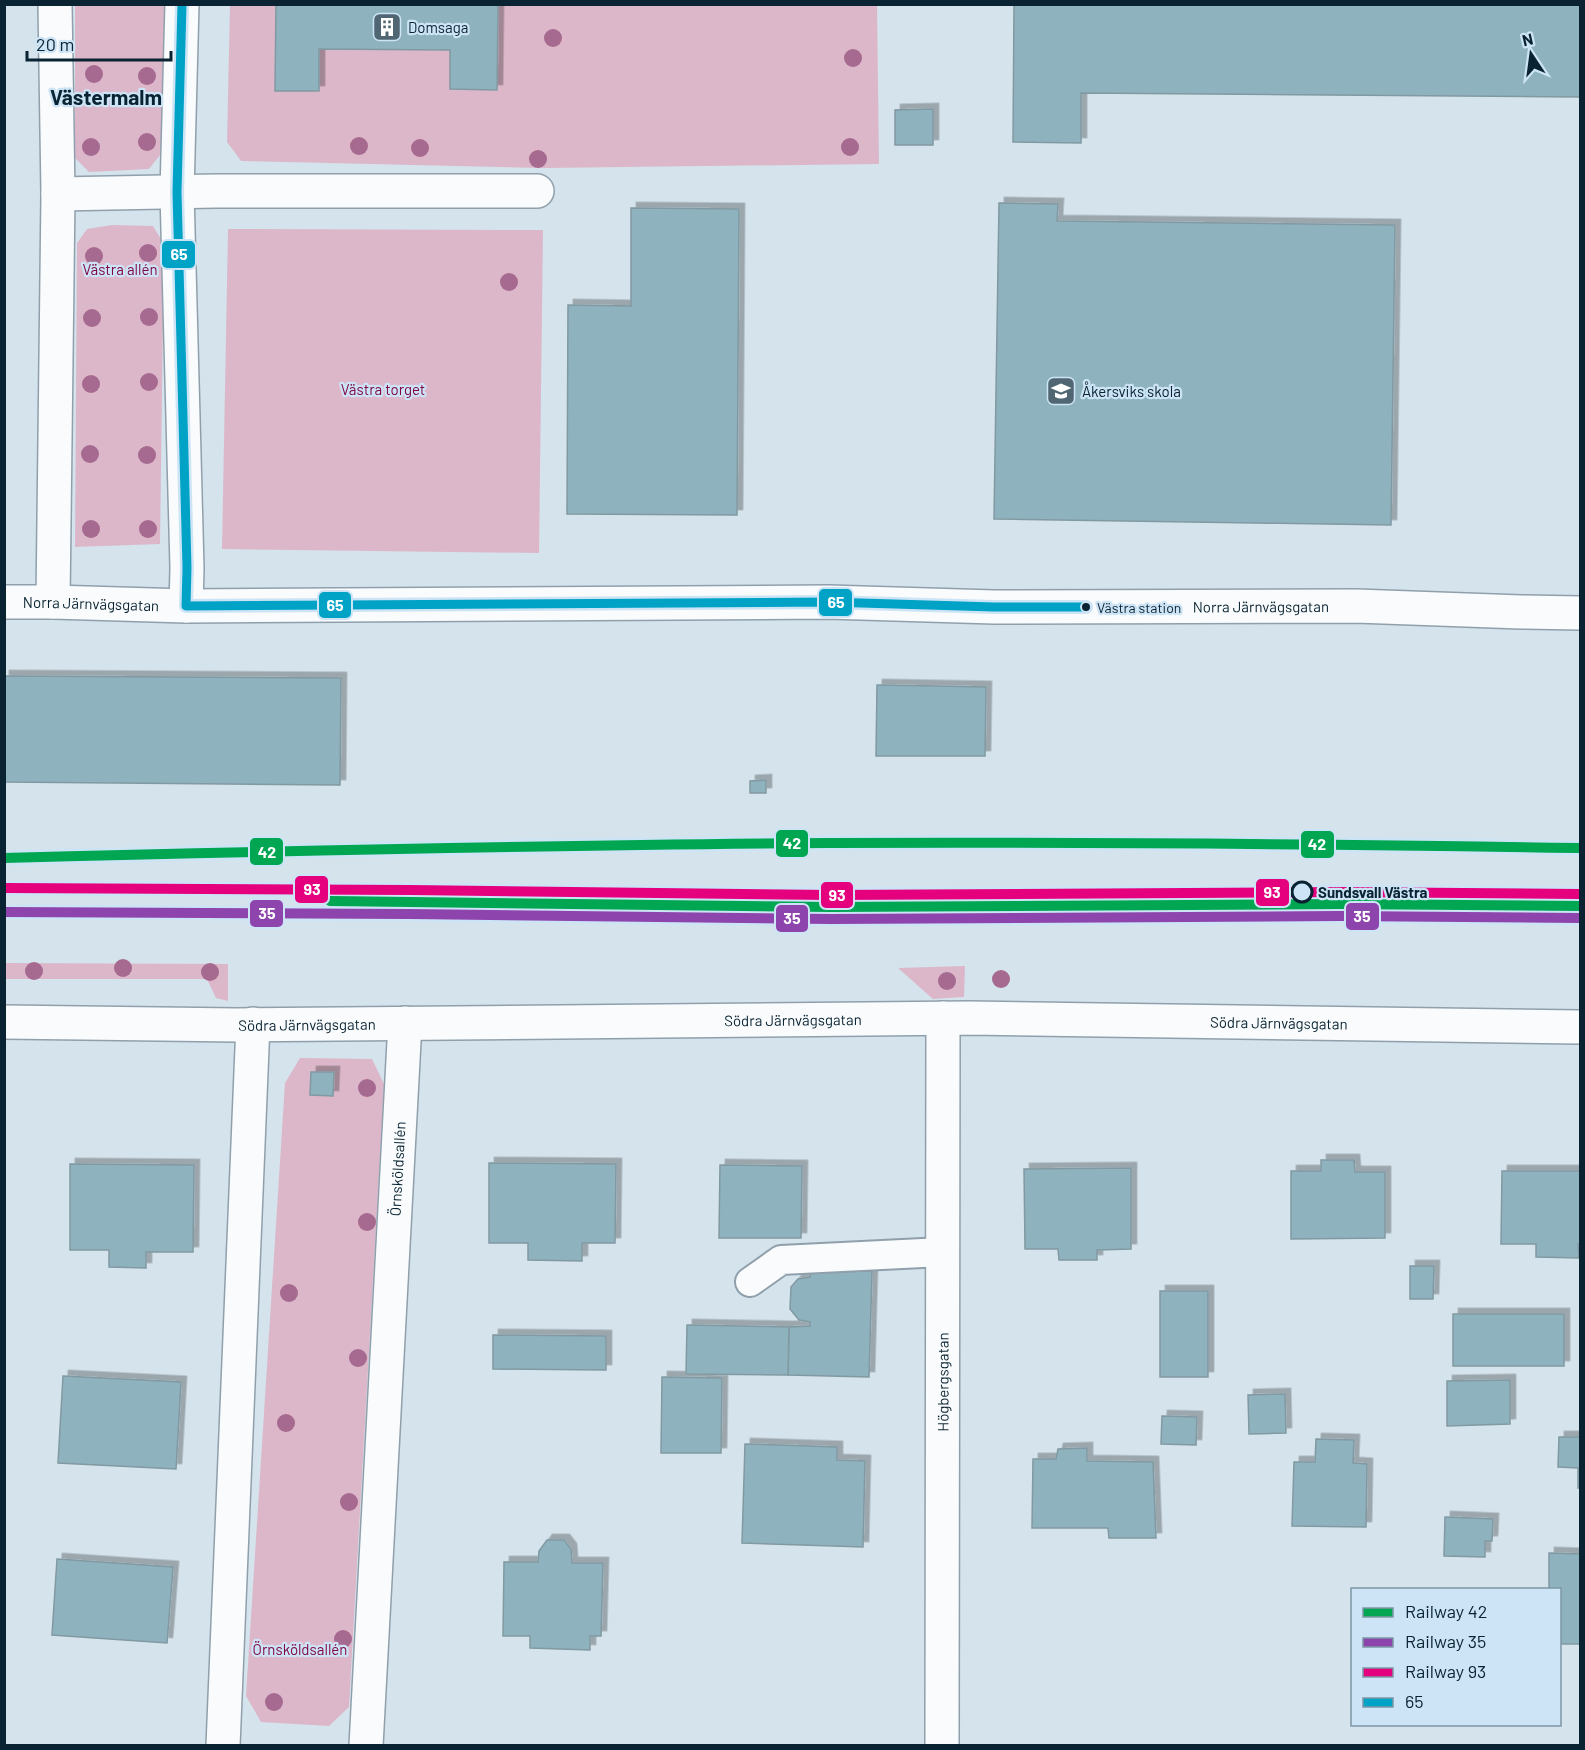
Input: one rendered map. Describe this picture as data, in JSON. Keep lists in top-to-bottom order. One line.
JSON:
{"streets":{"street":["Norra Järnvägsgatan","Södra Järnvägsgatan","Örnsköldsallén","Högbergsgatan"]},"crossings":[["Södra Järnvägsgatan","Örnsköldsallén"],["Södra Järnvägsgatan","Högbergsgatan"]],"districts":["Västermalm"],"parks":["Västra allén","Västra torget","Örnsköldsallén"],"places":{"building":["Domsaga"],"school or university":["Åkersviks skola"],"other":["Västra station","Sundsvall Västra"]},"lines":["transit line 65","rail line 42","rail line 93","rail line 35"],"legend":["Railway 42","Railway 35","Railway 93","65"],"scale_bar":"20 m","north":"top"}
